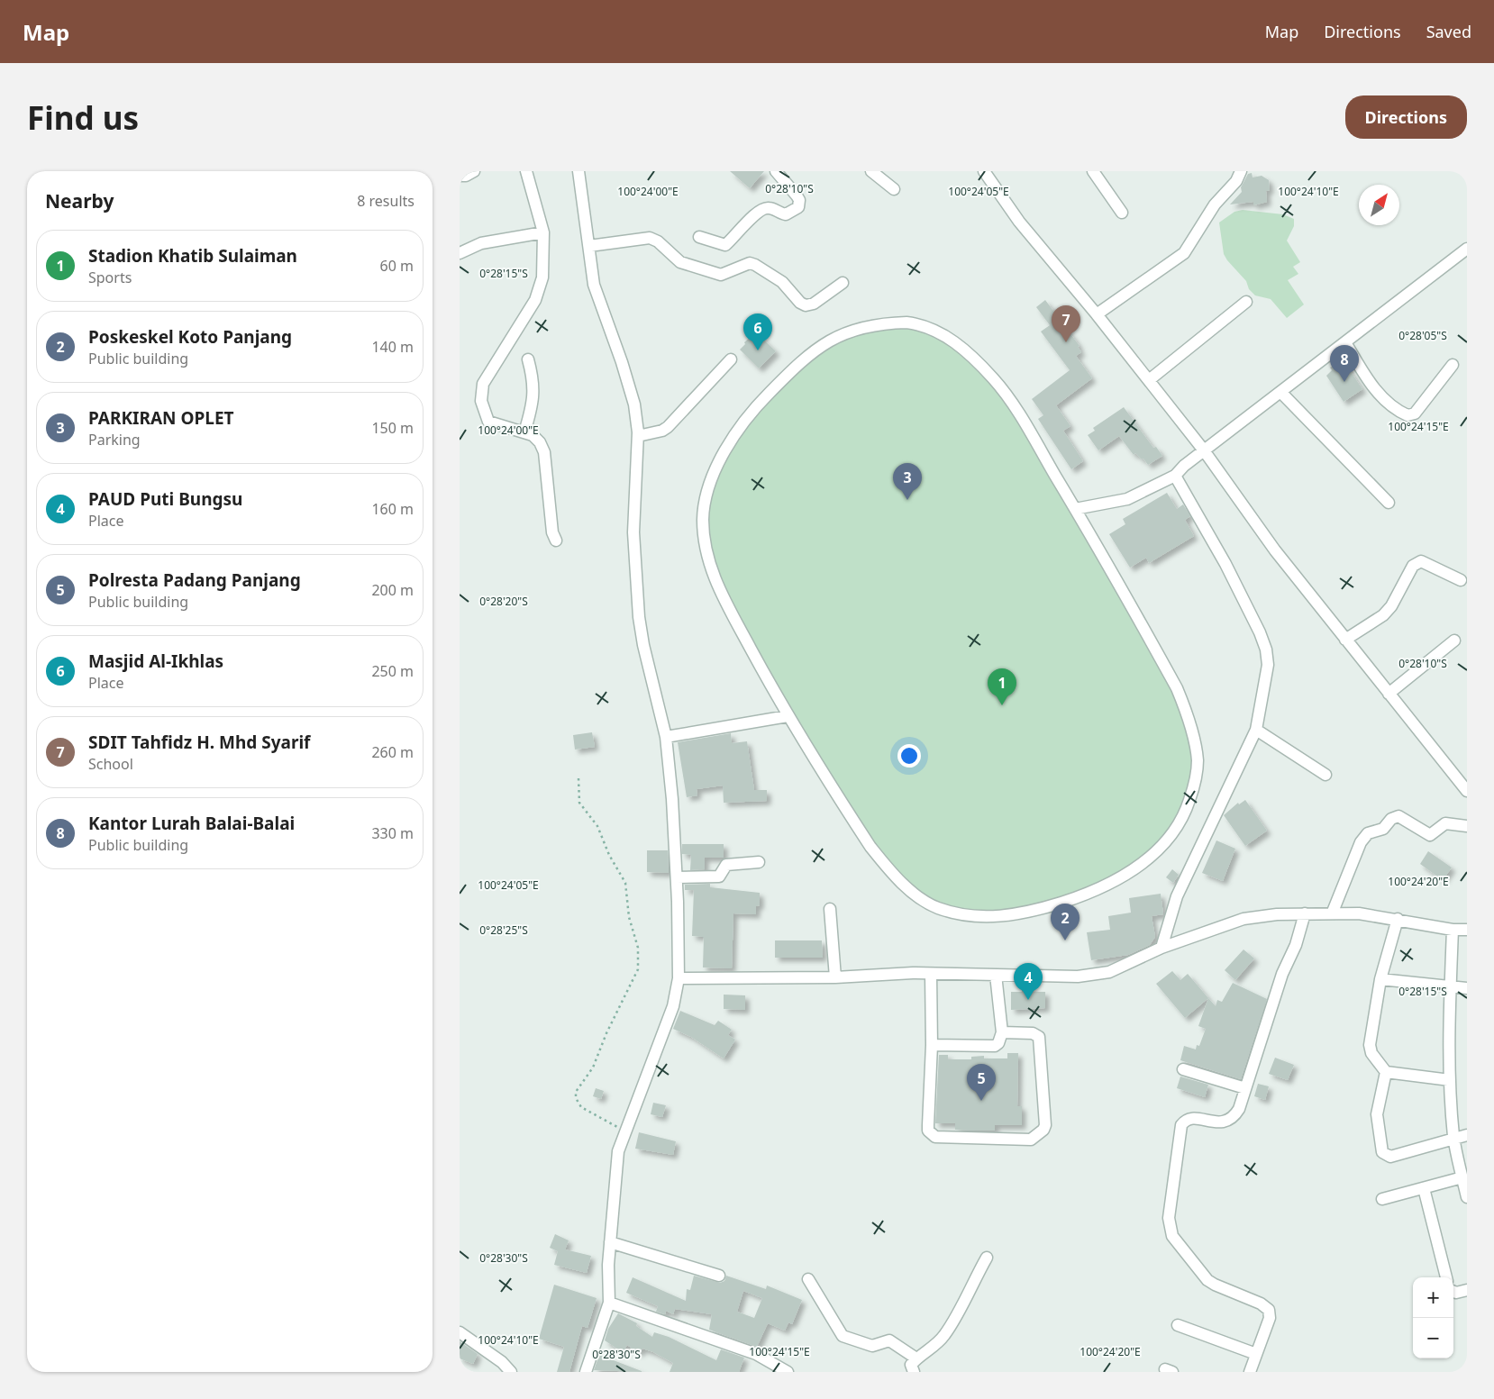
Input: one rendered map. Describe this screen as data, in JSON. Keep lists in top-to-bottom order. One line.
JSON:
{"north":"top right","page":{"header":"Map","nav":["Map","Directions","Saved"],"buttons":"Directions","title":"Find us","heading":["Nearby","8 results"],"list":[{"mark":"1","name":"Stadion Khatib Sulaiman","note":"Sports","value":"60 m"},{"mark":"2","name":"Poskeskel Koto Panjang","note":"Public building","value":"140 m"},{"mark":"3","name":"PARKIRAN OPLET","note":"Parking","value":"150 m"},{"mark":"4","name":"PAUD Puti Bungsu","note":"Place","value":"160 m"},{"mark":"5","name":"Polresta Padang Panjang","note":"Public building","value":"200 m"},{"mark":"6","name":"Masjid Al-Ikhlas","note":"Place","value":"250 m"},{"mark":"7","name":"SDIT Tahfidz H. Mhd Syarif","note":"School","value":"260 m"},{"mark":"8","name":"Kantor Lurah Balai-Balai","note":"Public building","value":"330 m"}],"pins":["7","6","8","3","1","2","4","5"],"map_buttons":["+","−"]},"coordinates":["0°28'10\"S","100°24'00\"E","100°24'05\"E","100°24'10\"E","0°28'15\"S","0°28'05\"S","100°24'15\"E","0°28'20\"S","100°24'20\"E","0°28'25\"S","0°28'30\"S"]}
